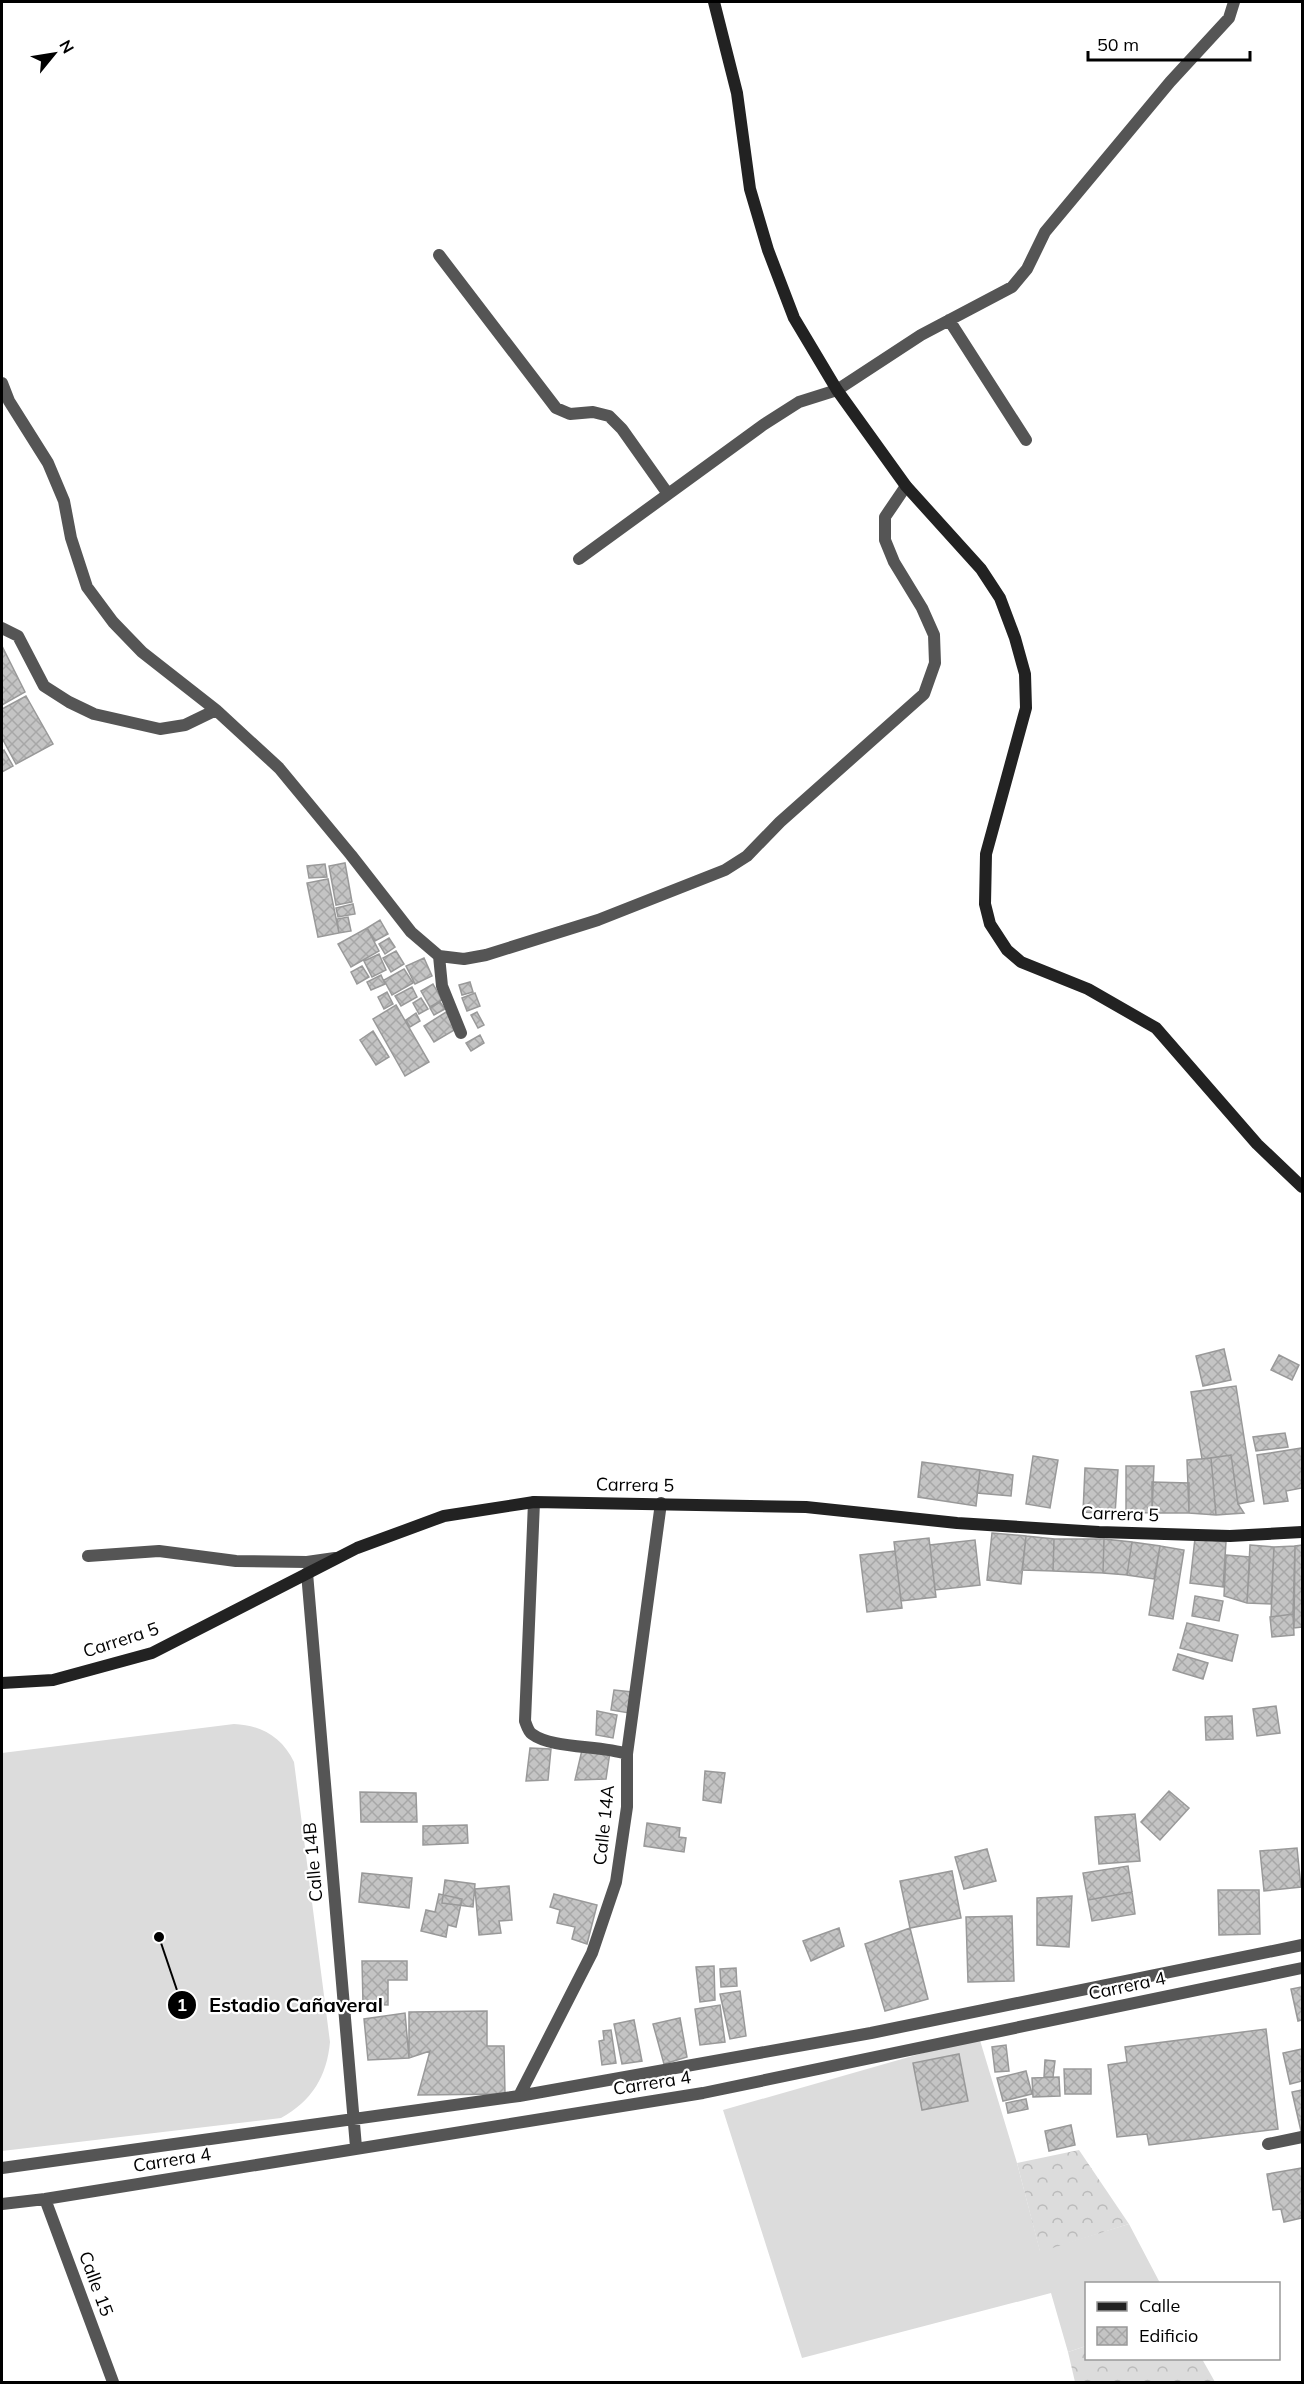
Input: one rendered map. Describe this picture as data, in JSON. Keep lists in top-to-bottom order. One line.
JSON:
{"streets":{"street":["Carrera 5","Calle 14A","Calle 14B","Carrera 4","Calle 15"]},"crossings":[["Carrera 5","Calle 14A"],["Carrera 5","Calle 14B"],["Calle 14A","Carrera 4"],["Calle 14B","Carrera 4"],["Carrera 4","Calle 15"]],"places":["Estadio Cañaveral"],"legend":["Calle","Edificio"],"scale_bar":"50 m","north":"top right"}
